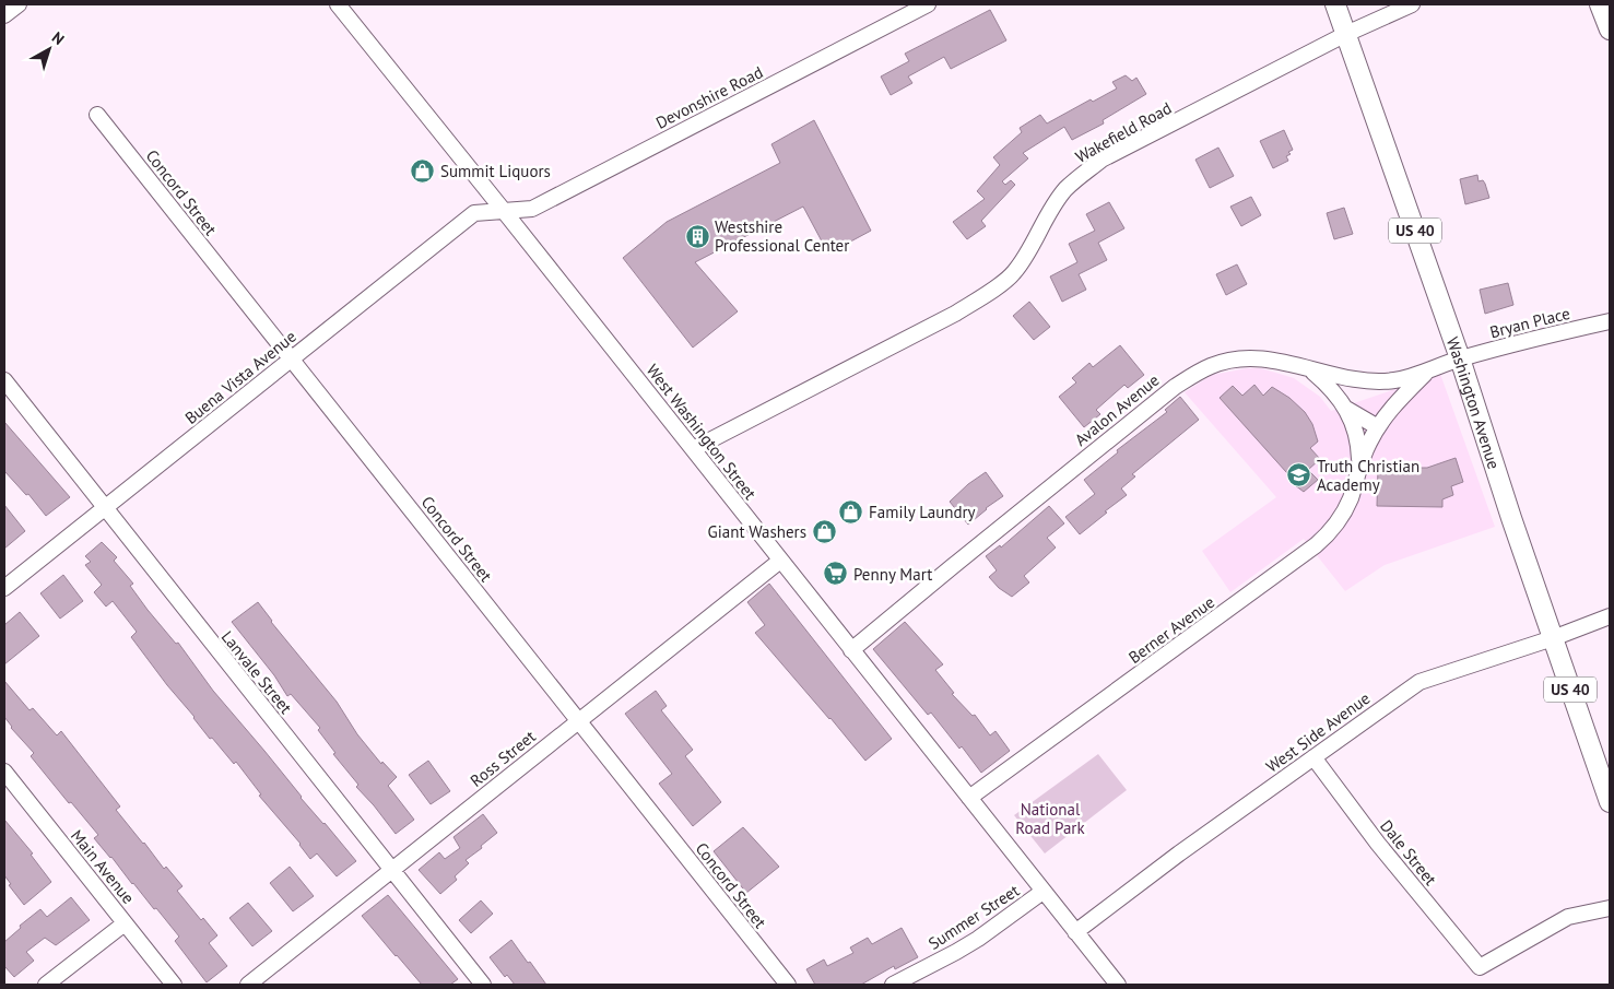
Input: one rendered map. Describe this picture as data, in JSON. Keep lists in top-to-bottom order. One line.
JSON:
{"streets":{"main road":["US 40","Washington Avenue"],"street":["Devonshire Road","Wakefield Road","Concord Street","Bryan Place","Buena Vista Avenue","Avalon Avenue","West Washington Street","Berner Avenue","Lanvale Street","West Side Avenue","Ross Street","Dale Street","Main Avenue","Summer Street"]},"crossings":[["Devonshire Road","Buena Vista Avenue"],["Devonshire Road","West Washington Street"],["Wakefield Road","Washington Avenue"],["Wakefield Road","West Washington Street"],["Concord Street","Buena Vista Avenue"],["Concord Street","Ross Street"],["Bryan Place","Washington Avenue"],["Bryan Place","Avalon Avenue"],["Buena Vista Avenue","West Washington Street"],["Buena Vista Avenue","Lanvale Street"],["Washington Avenue","Avalon Avenue"],["Washington Avenue","West Side Avenue"],["Avalon Avenue","West Washington Street"],["Avalon Avenue","Berner Avenue"],["West Washington Street","Berner Avenue"],["West Washington Street","West Side Avenue"],["West Washington Street","Ross Street"],["West Washington Street","Summer Street"],["Lanvale Street","Ross Street"],["West Side Avenue","Dale Street"]],"parks":["National Road Park"],"places":{"shop":["Summit Liquors","Family Laundry","Giant Washers"],"building":["Westshire Professional Center"],"school or university":["Truth Christian Academy"],"supermarket":["Penny Mart"]},"north":"top right"}
